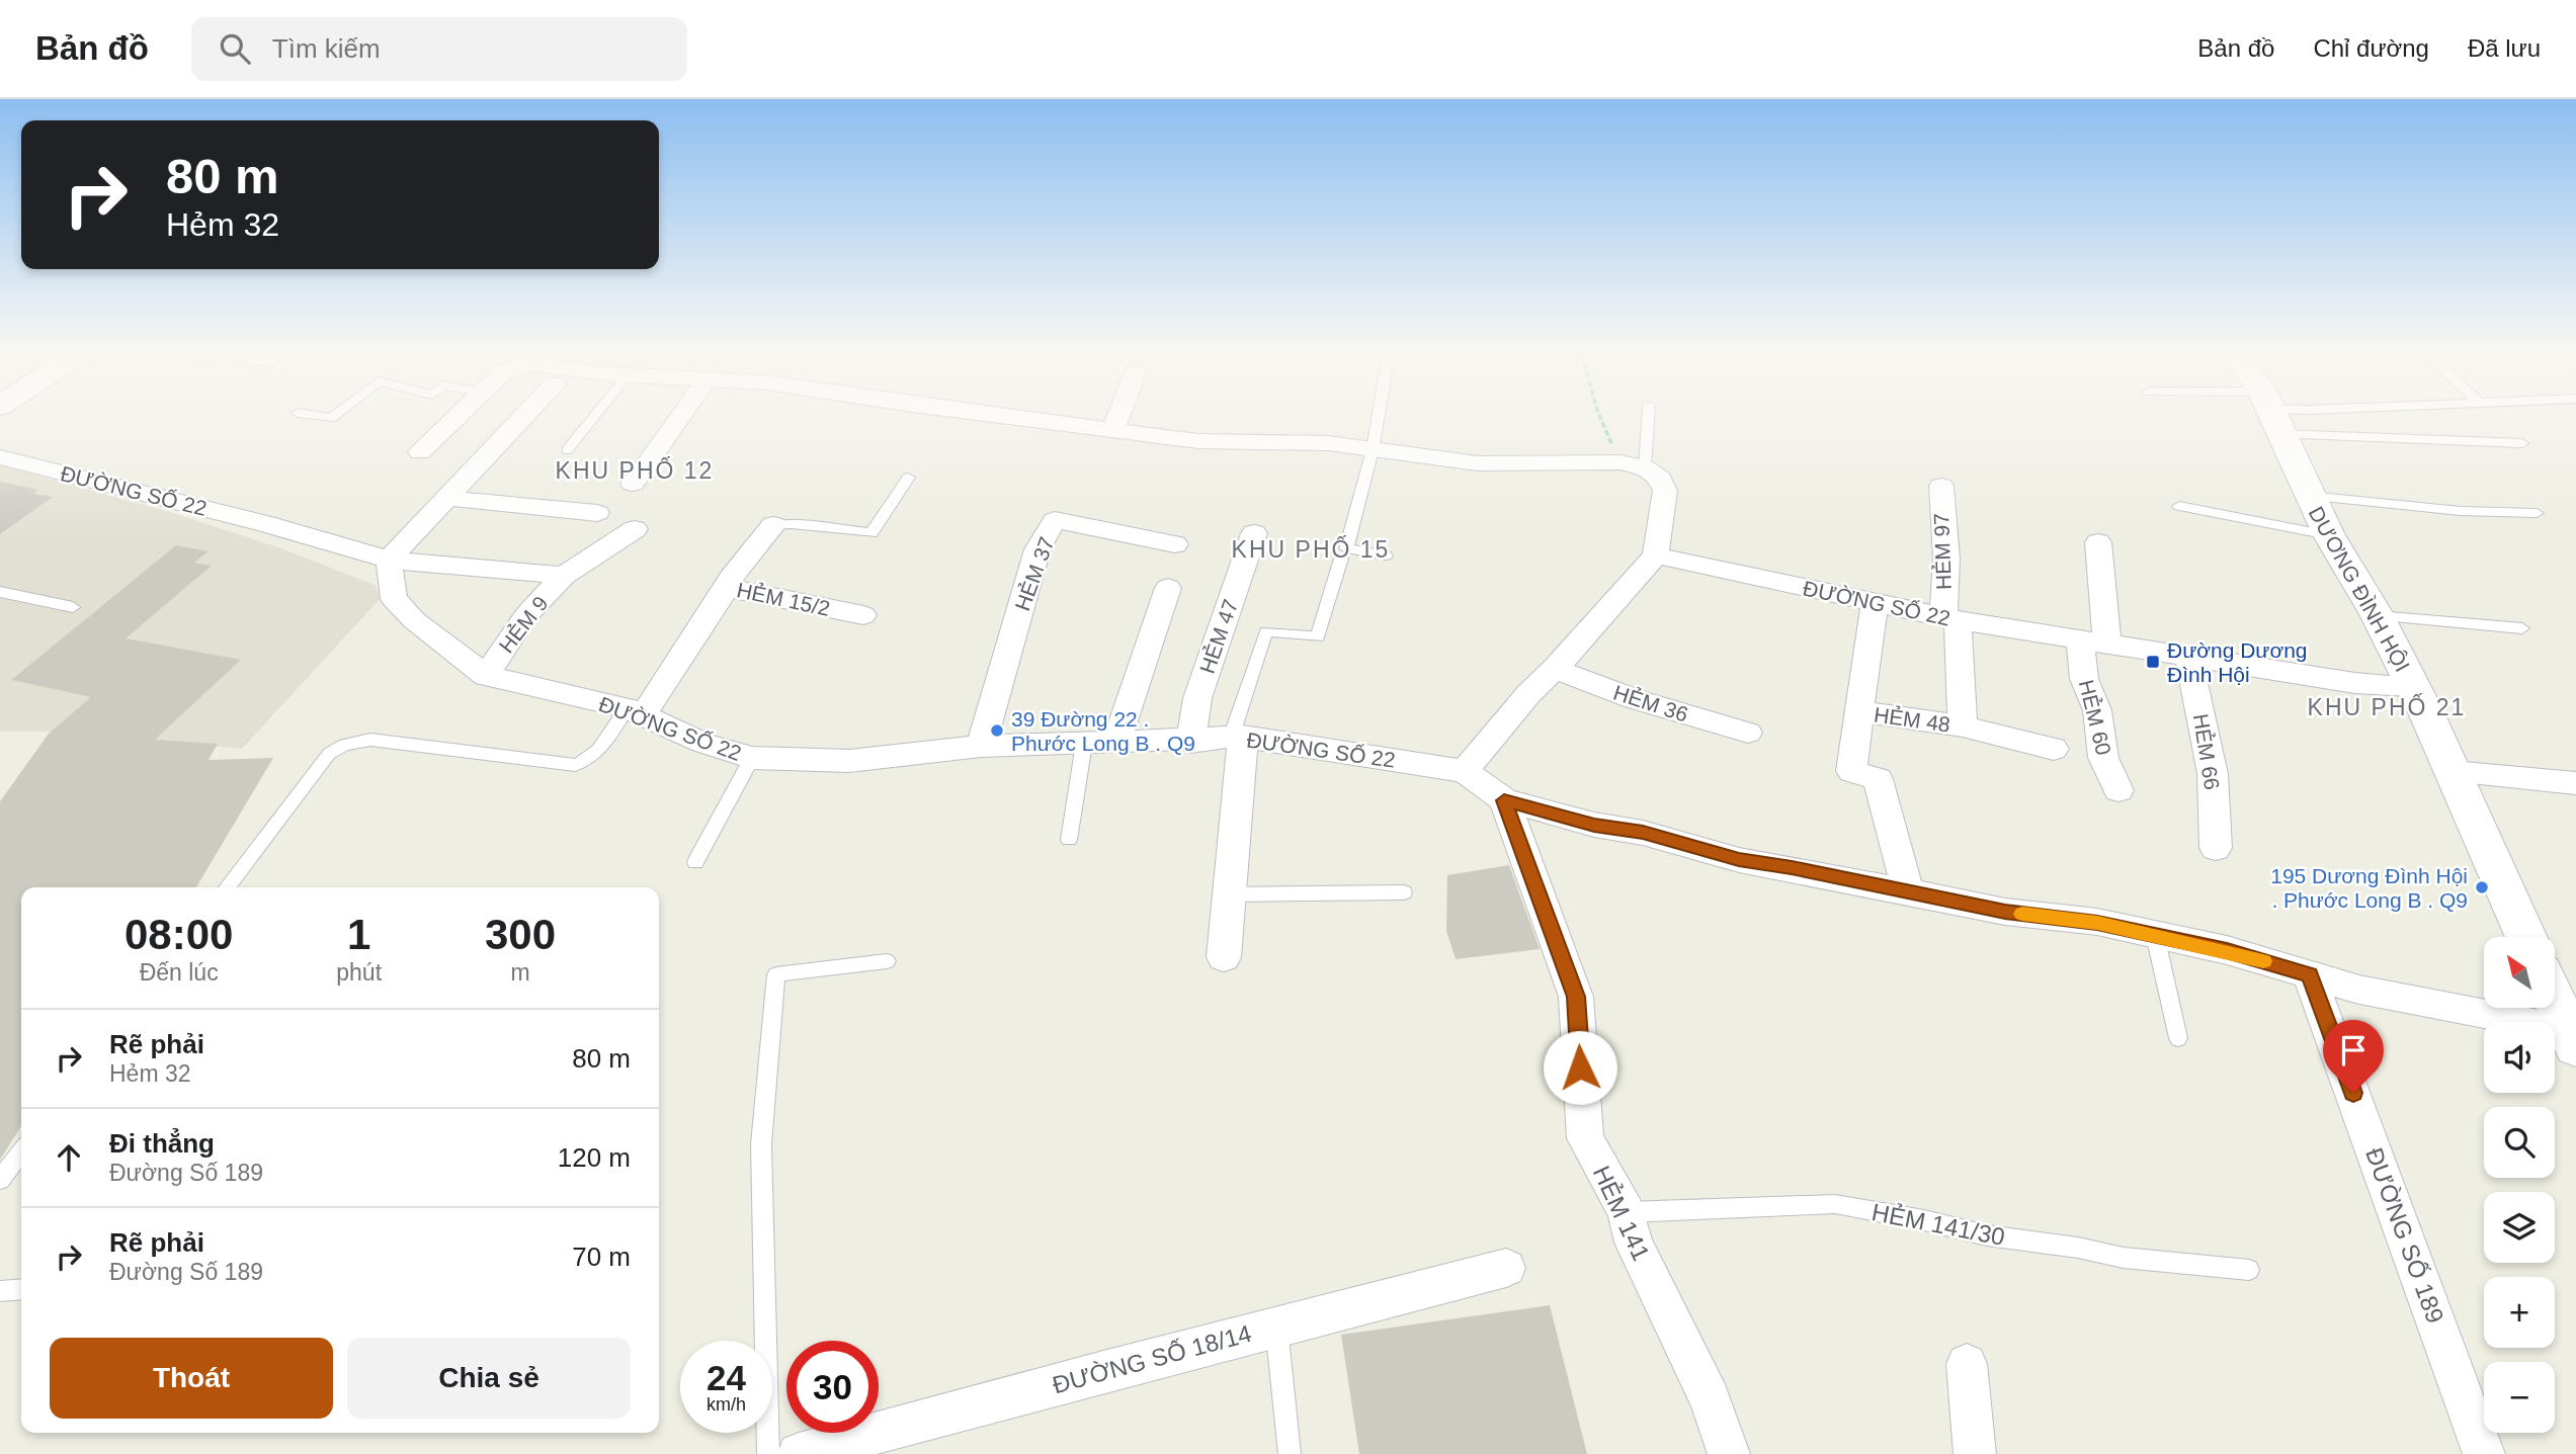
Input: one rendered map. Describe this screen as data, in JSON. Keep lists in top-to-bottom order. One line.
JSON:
{"streets":{"street":["ĐƯỜNG SỐ 22","HẺM 97","HẺM 37","DƯƠNG ĐÌNH HỘI","HẺM 15/2","HẺM 9","HẺM 47","HẺM 36","HẺM 60","HẺM 48","HẺM 66","HẺM 141","ĐƯỜNG SỐ 189","ĐƯỜNG SỐ 18/14"],"lane":["HẺM 141/30"]},"crossings":[["ĐƯỜNG SỐ 22","HẺM 97"],["ĐƯỜNG SỐ 22","HẺM 37"],["ĐƯỜNG SỐ 22","DƯƠNG ĐÌNH HỘI"],["ĐƯỜNG SỐ 22","HẺM 15/2"],["ĐƯỜNG SỐ 22","HẺM 9"],["ĐƯỜNG SỐ 22","HẺM 47"],["ĐƯỜNG SỐ 22","HẺM 60"],["ĐƯỜNG SỐ 22","HẺM 48"],["ĐƯỜNG SỐ 22","HẺM 66"],["HẺM 97","HẺM 48"],["HẺM 141","HẺM 141/30"]],"districts":["KHU PHỐ 12","KHU PHỐ 15","KHU PHỐ 21"],"places":{"transit":["Đường Dương Đình Hội"],"other":["39 Đường 22 . Phước Long B . Q9","195 Dương Đình Hội . Phước Long B . Q9"]},"north":"top left","page":{"header":"Bản đồ","search":"Tìm kiếm","nav":["Bản đồ","Chỉ đường","Đã lưu"],"turn":["80 m","Hẻm 32"],"eta":["08:00","Đến lúc","1","phút","300","m"],"map_buttons":["+","−"],"list":[{"name":"Rẽ phải","note":"Hẻm 32","value":"80 m"},{"name":"Đi thẳng","note":"Đường Số 189","value":"120 m"},{"name":"Rẽ phải","note":"Đường Số 189","value":"70 m"}],"buttons":["Thoát","Chia sẻ"],"speed":"24 km/h","limit":"30"}}
